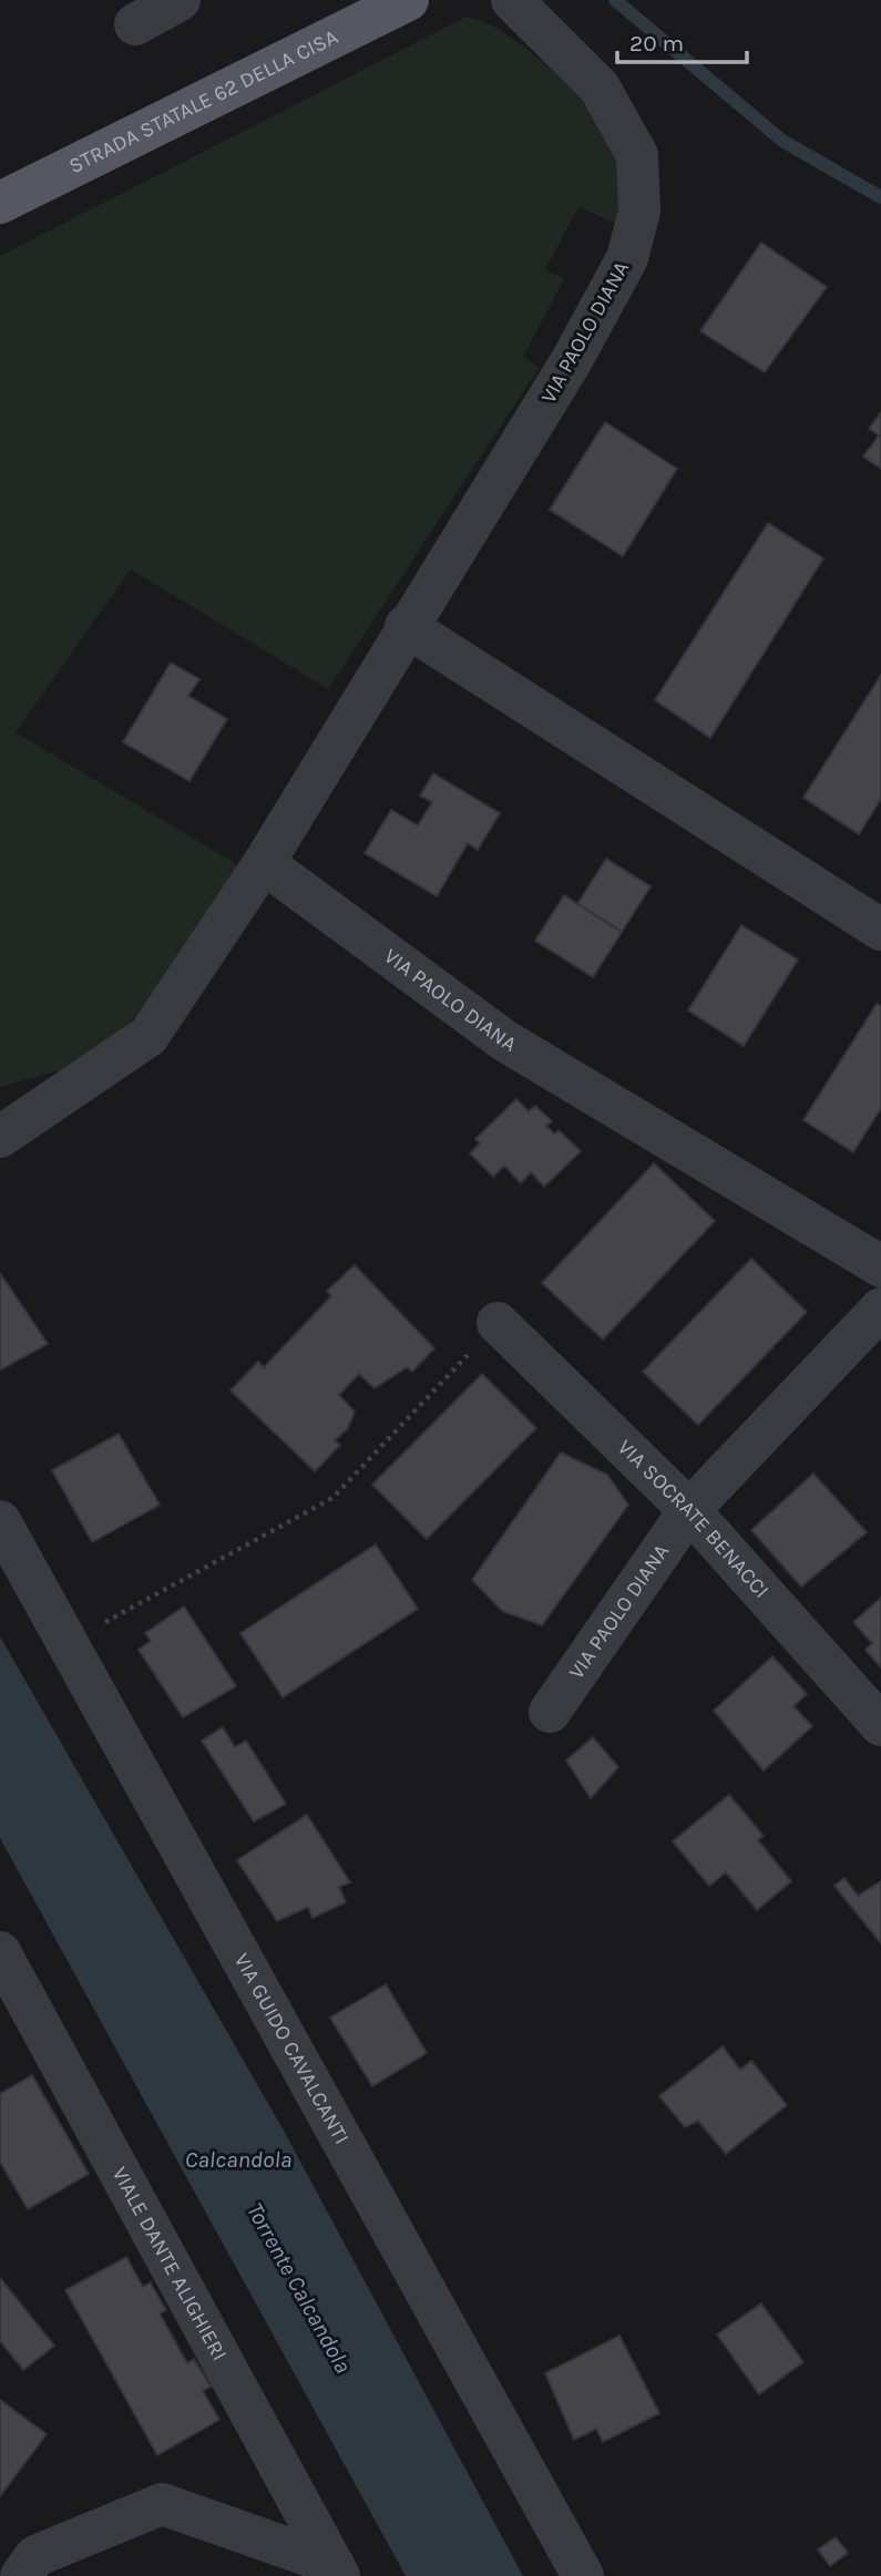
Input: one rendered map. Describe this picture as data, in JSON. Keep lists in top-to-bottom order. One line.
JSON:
{"streets":{"main road":["STRADA STATALE 62 DELLA CISA"],"street":["VIA PAOLO DIANA","VIA SOCRATE BENACCI","VIA GUIDO CAVALCANTI","VIALE DANTE ALIGHIERI"]},"crossings":[["VIA PAOLO DIANA","VIA SOCRATE BENACCI"]],"water":["Calcandola","Torrente Calcandola"],"scale_bar":"20 m"}
